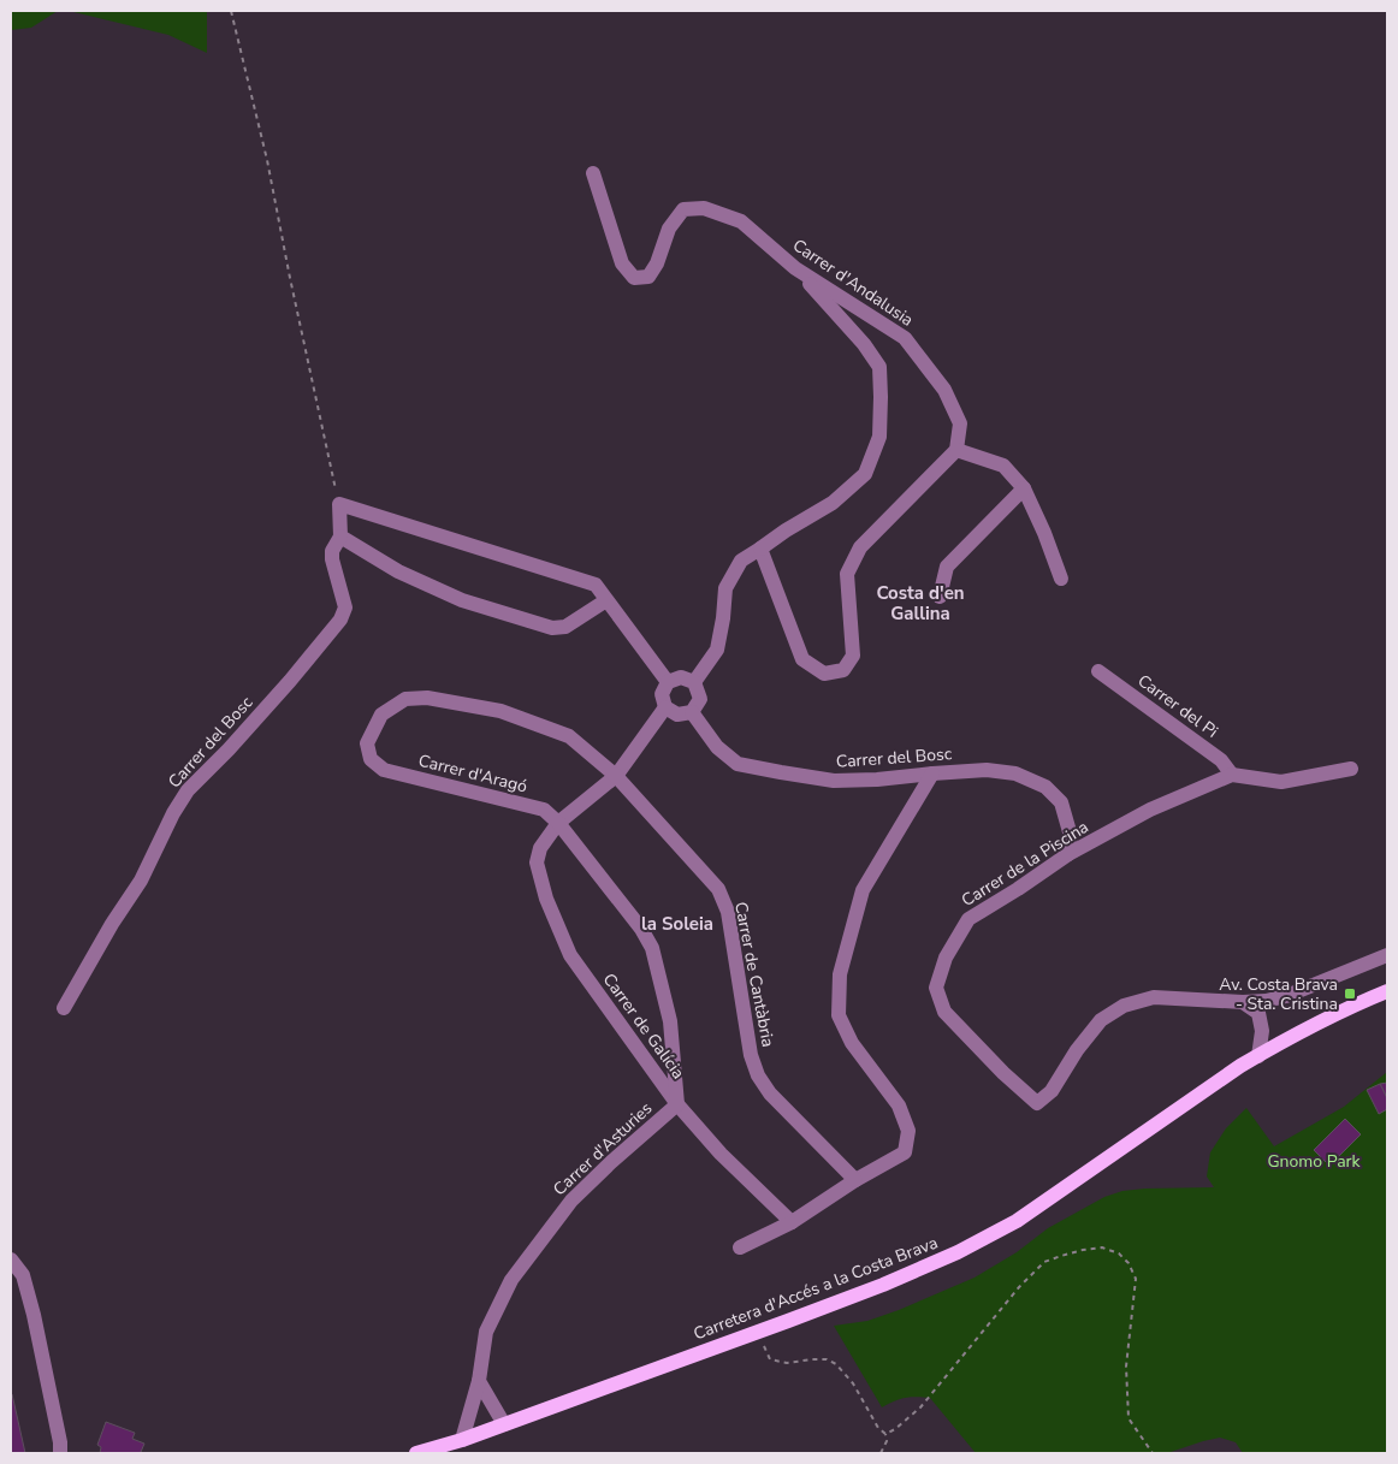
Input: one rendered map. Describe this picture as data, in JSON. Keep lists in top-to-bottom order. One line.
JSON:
{"streets":{"main road":["Carretera d'Accés a la Costa Brava"],"street":["Carrer d'Andalusia","Carrer del Pi","Carrer del Bosc","Carrer d'Aragó","Carrer de la Piscina","Carrer de Cantàbria","Carrer de Galícia","Carrer d'Asturies"]},"crossings":[["Carrer del Pi","Carrer de la Piscina"],["Carrer del Bosc","Carrer de la Piscina"],["Carrer del Bosc","Carrer de Galícia"],["Carrer d'Aragó","Carrer de Cantàbria"],["Carrer d'Aragó","Carrer de Galícia"],["Carrer d'Aragó","Carrer d'Asturies"],["Carrer de Cantàbria","Carrer de Galícia"],["Carrer de Galícia","Carrer d'Asturies"],["Carrer d'Asturies","Carretera d'Accés a la Costa Brava"]],"districts":["Costa d'en Gallina","la Soleia"],"parks":["Gnomo Park"],"places":{"transit":["Av. Costa Brava - Sta. Cristina"]}}
